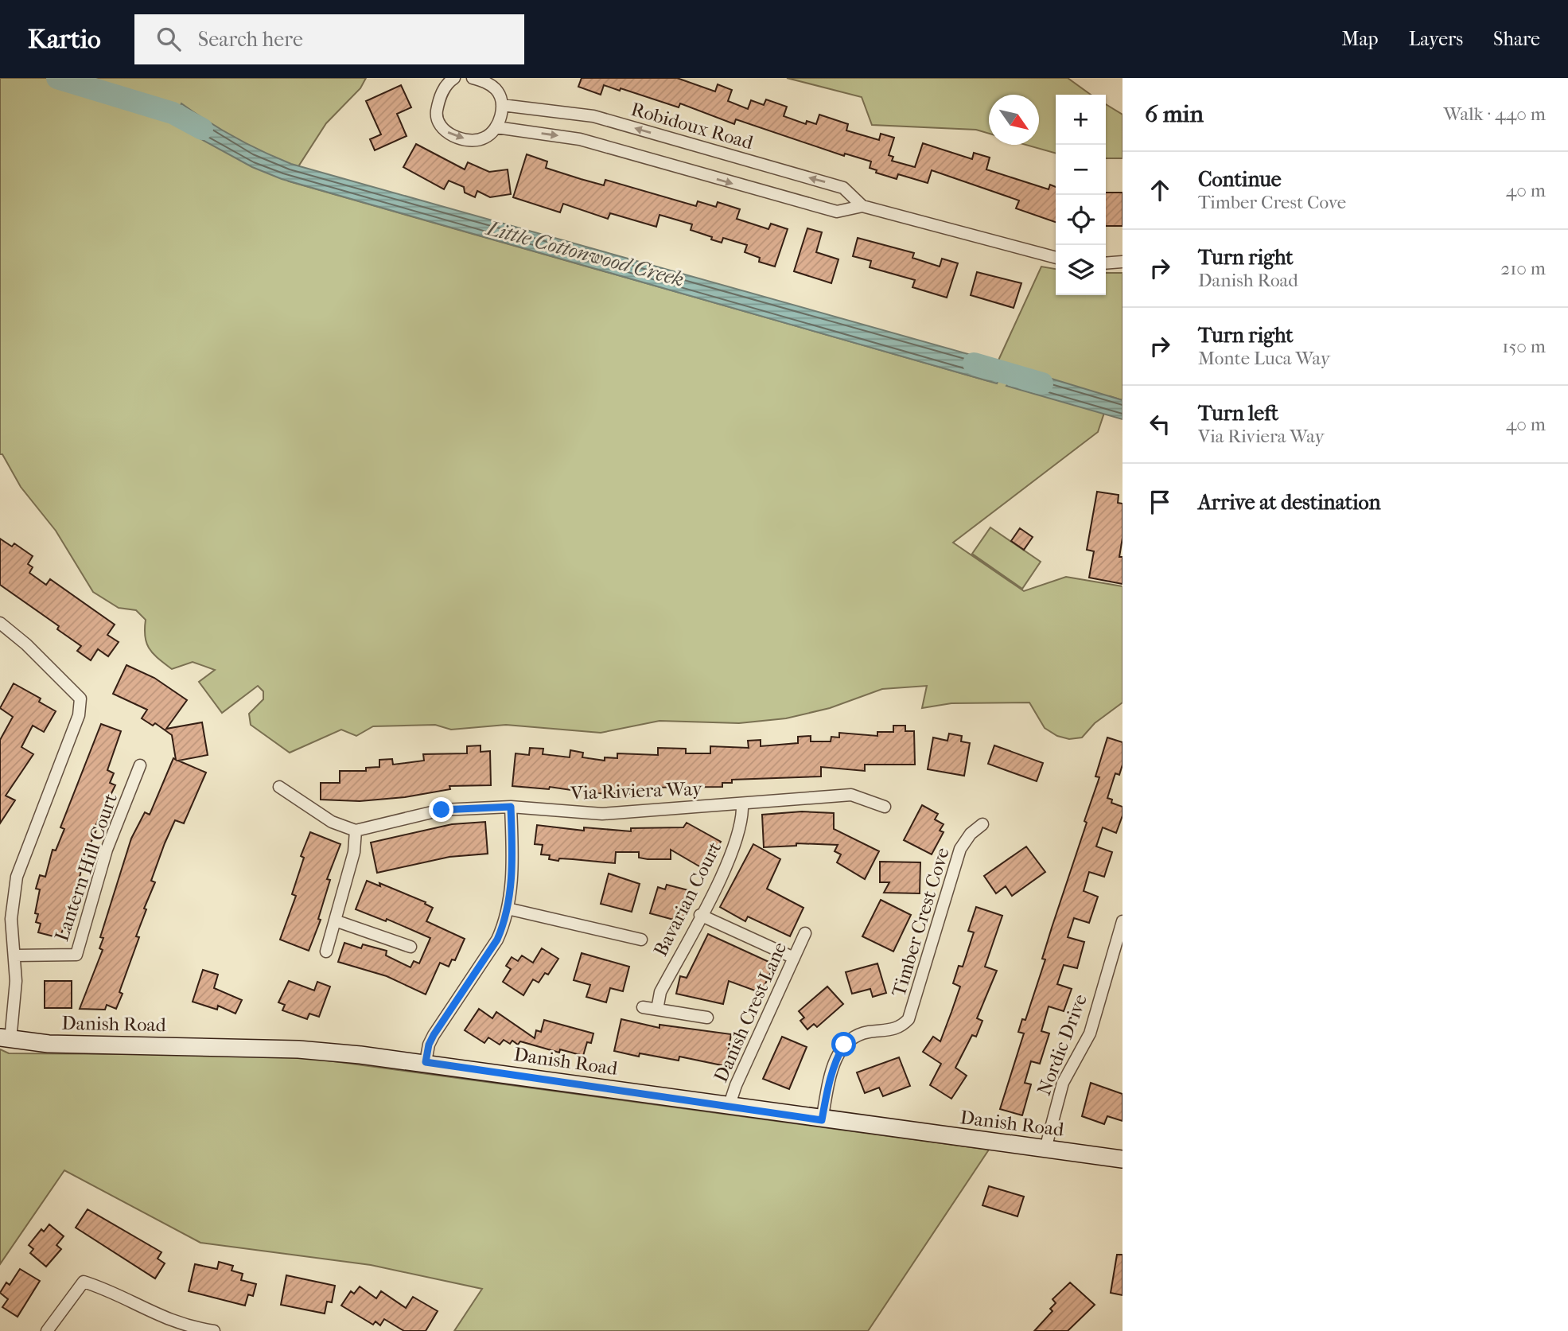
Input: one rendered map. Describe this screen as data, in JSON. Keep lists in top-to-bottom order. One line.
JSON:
{"streets":{"street":["Robidoux Road","Via Riviera Way","Lantern Hill Court","Bavarian Court","Timber Crest Cove","Danish Crest Lane","Danish Road","Nordic Drive"]},"crossings":[["Via Riviera Way","Bavarian Court"],["Timber Crest Cove","Danish Road"],["Danish Crest Lane","Danish Road"],["Danish Road","Nordic Drive"]],"water":["Little Cottonwood Creek"],"north":"bottom right","page":{"header":"Kartio","search":"Search here","nav":["Map","Layers","Share"],"heading":["6 min","Walk · 440 m"],"map_buttons":["+","−"],"list":[["Continue","Timber Crest Cove","40 m"],["Turn right","Danish Road","210 m"],["Turn right","Monte Luca Way","150 m"],["Turn left","Via Riviera Way","40 m"],"Arrive at destination"]}}
